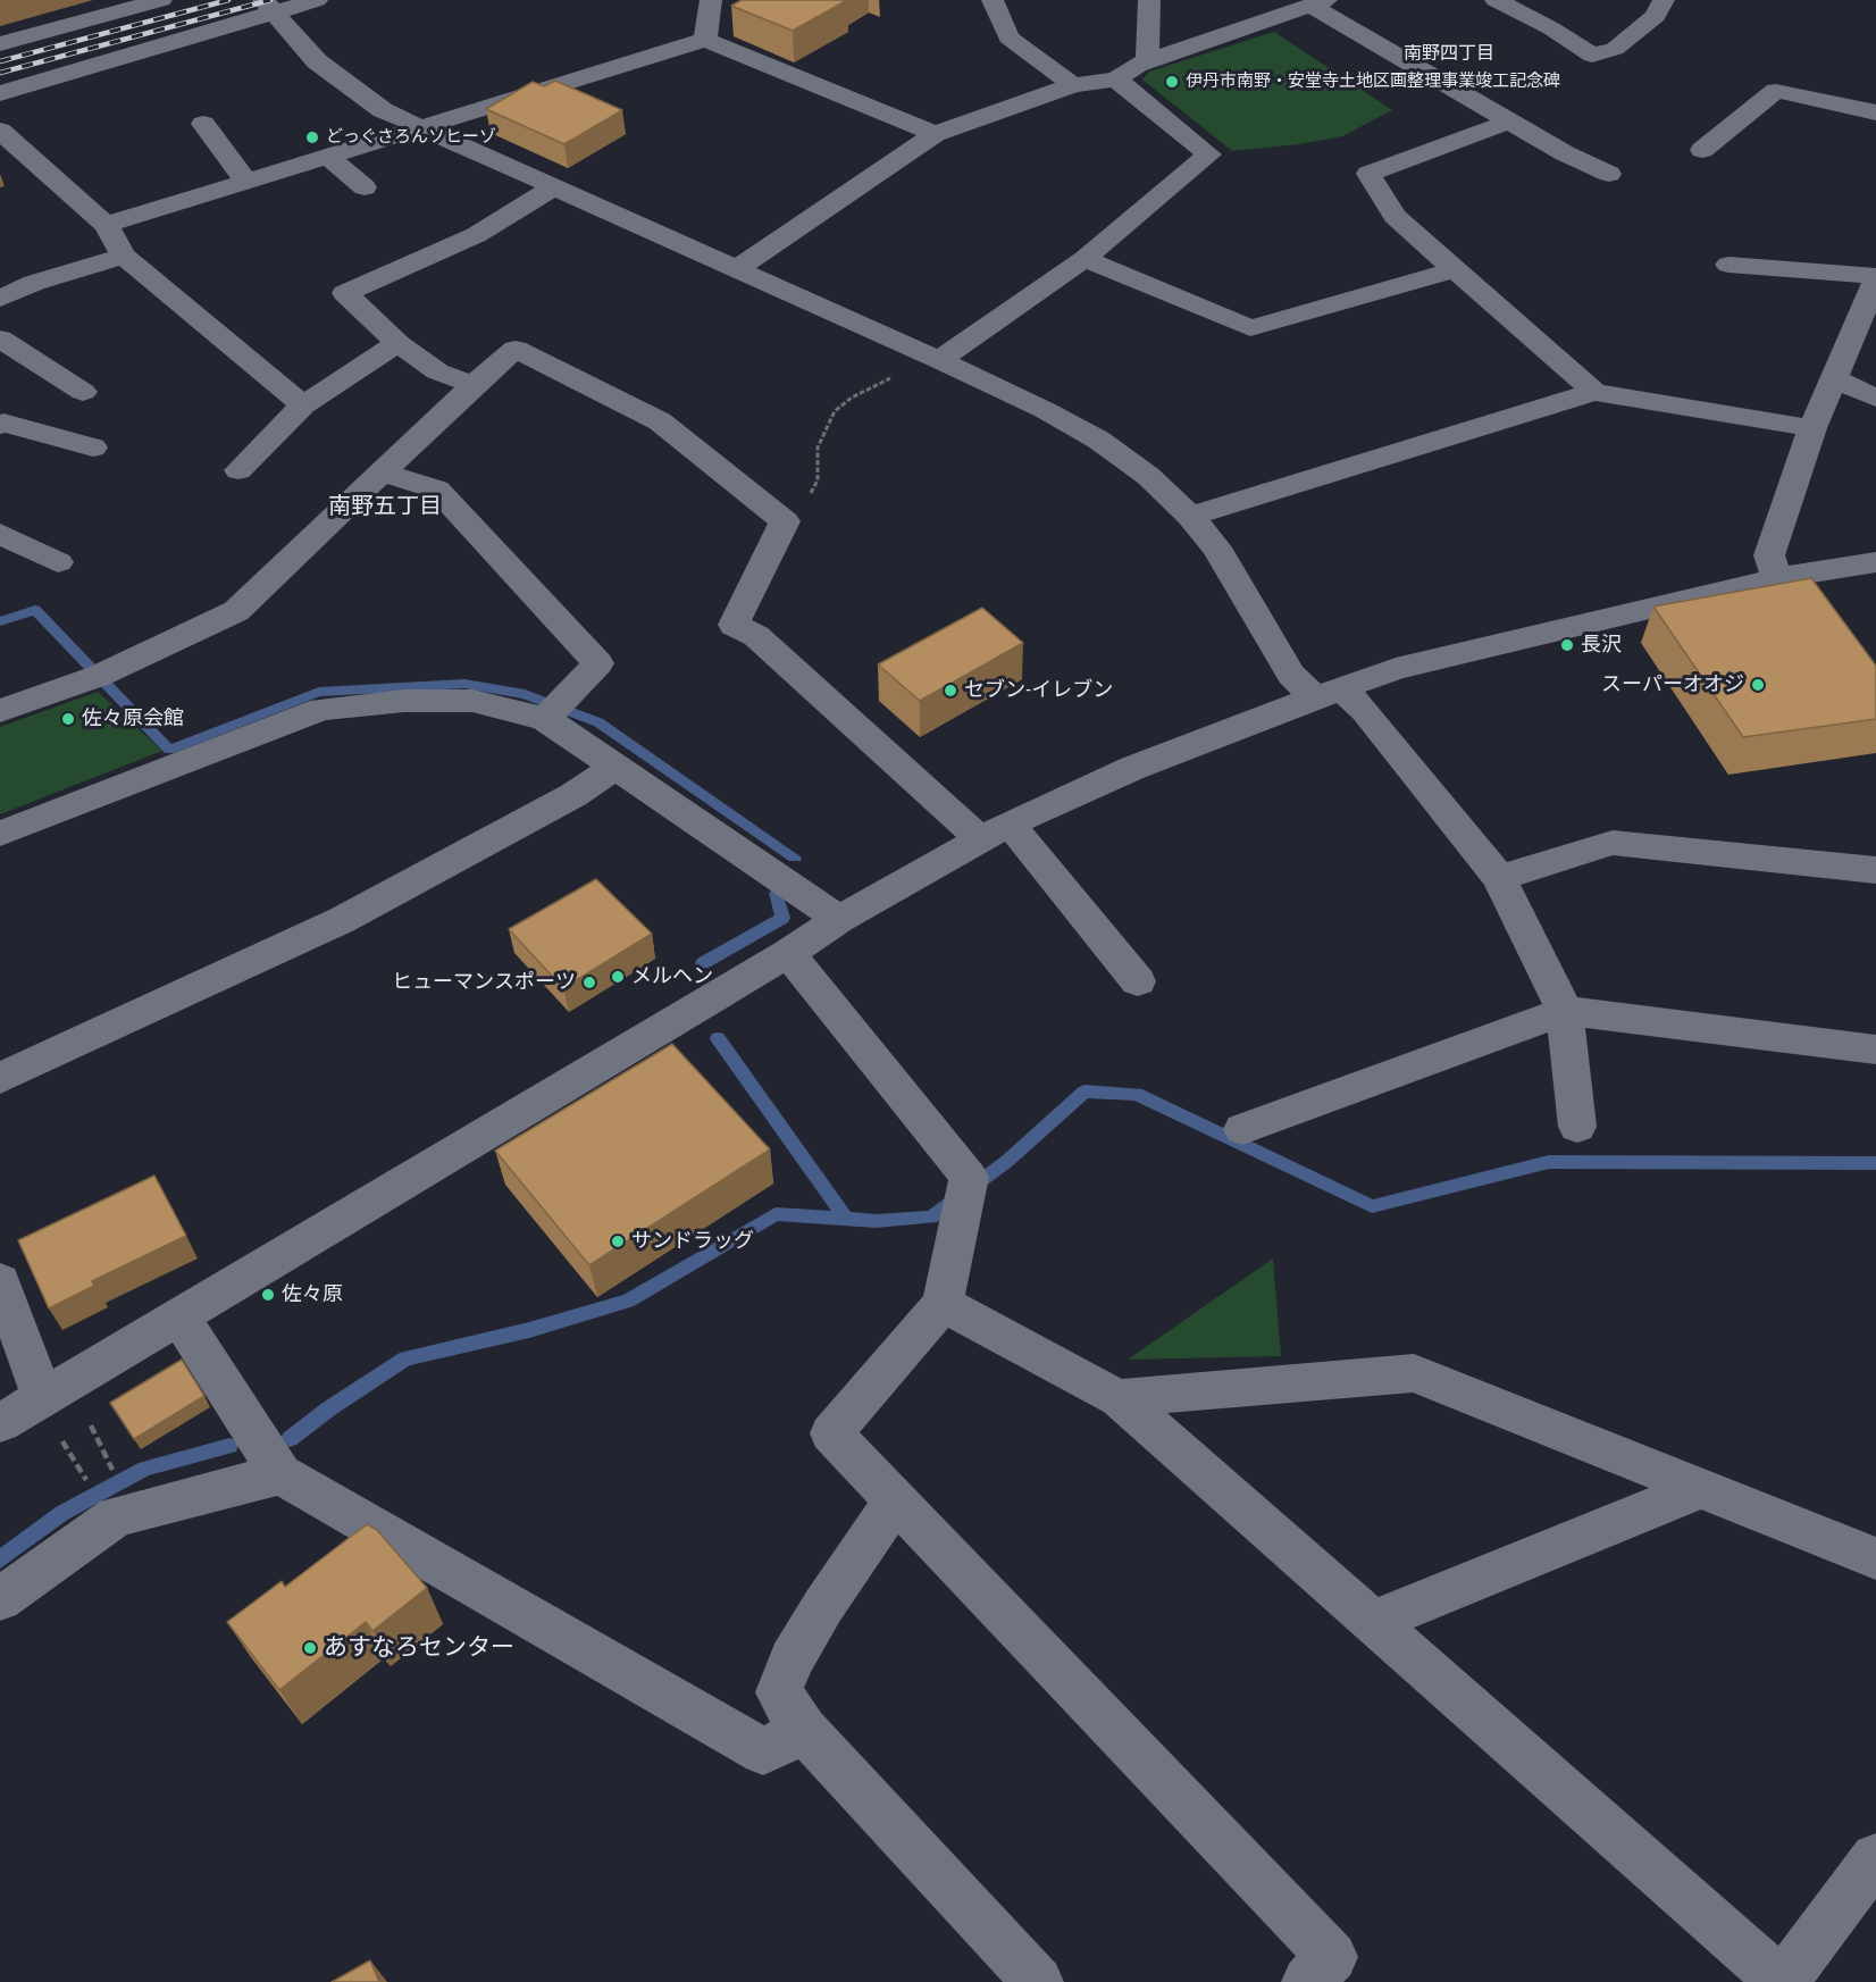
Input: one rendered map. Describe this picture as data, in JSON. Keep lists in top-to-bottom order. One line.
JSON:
{"districts":["南野四丁目","南野五丁目"],"places":["伊丹市南野・安堂寺土地区画整理事業竣工記念碑","どっぐさろんソヒーゾ","長沢","スーパーオオジ","セブン-イレブン","佐々原会館","メルヘン","ヒューマンスポーツ","サンドラッグ","佐々原","あすなろセンター"]}
